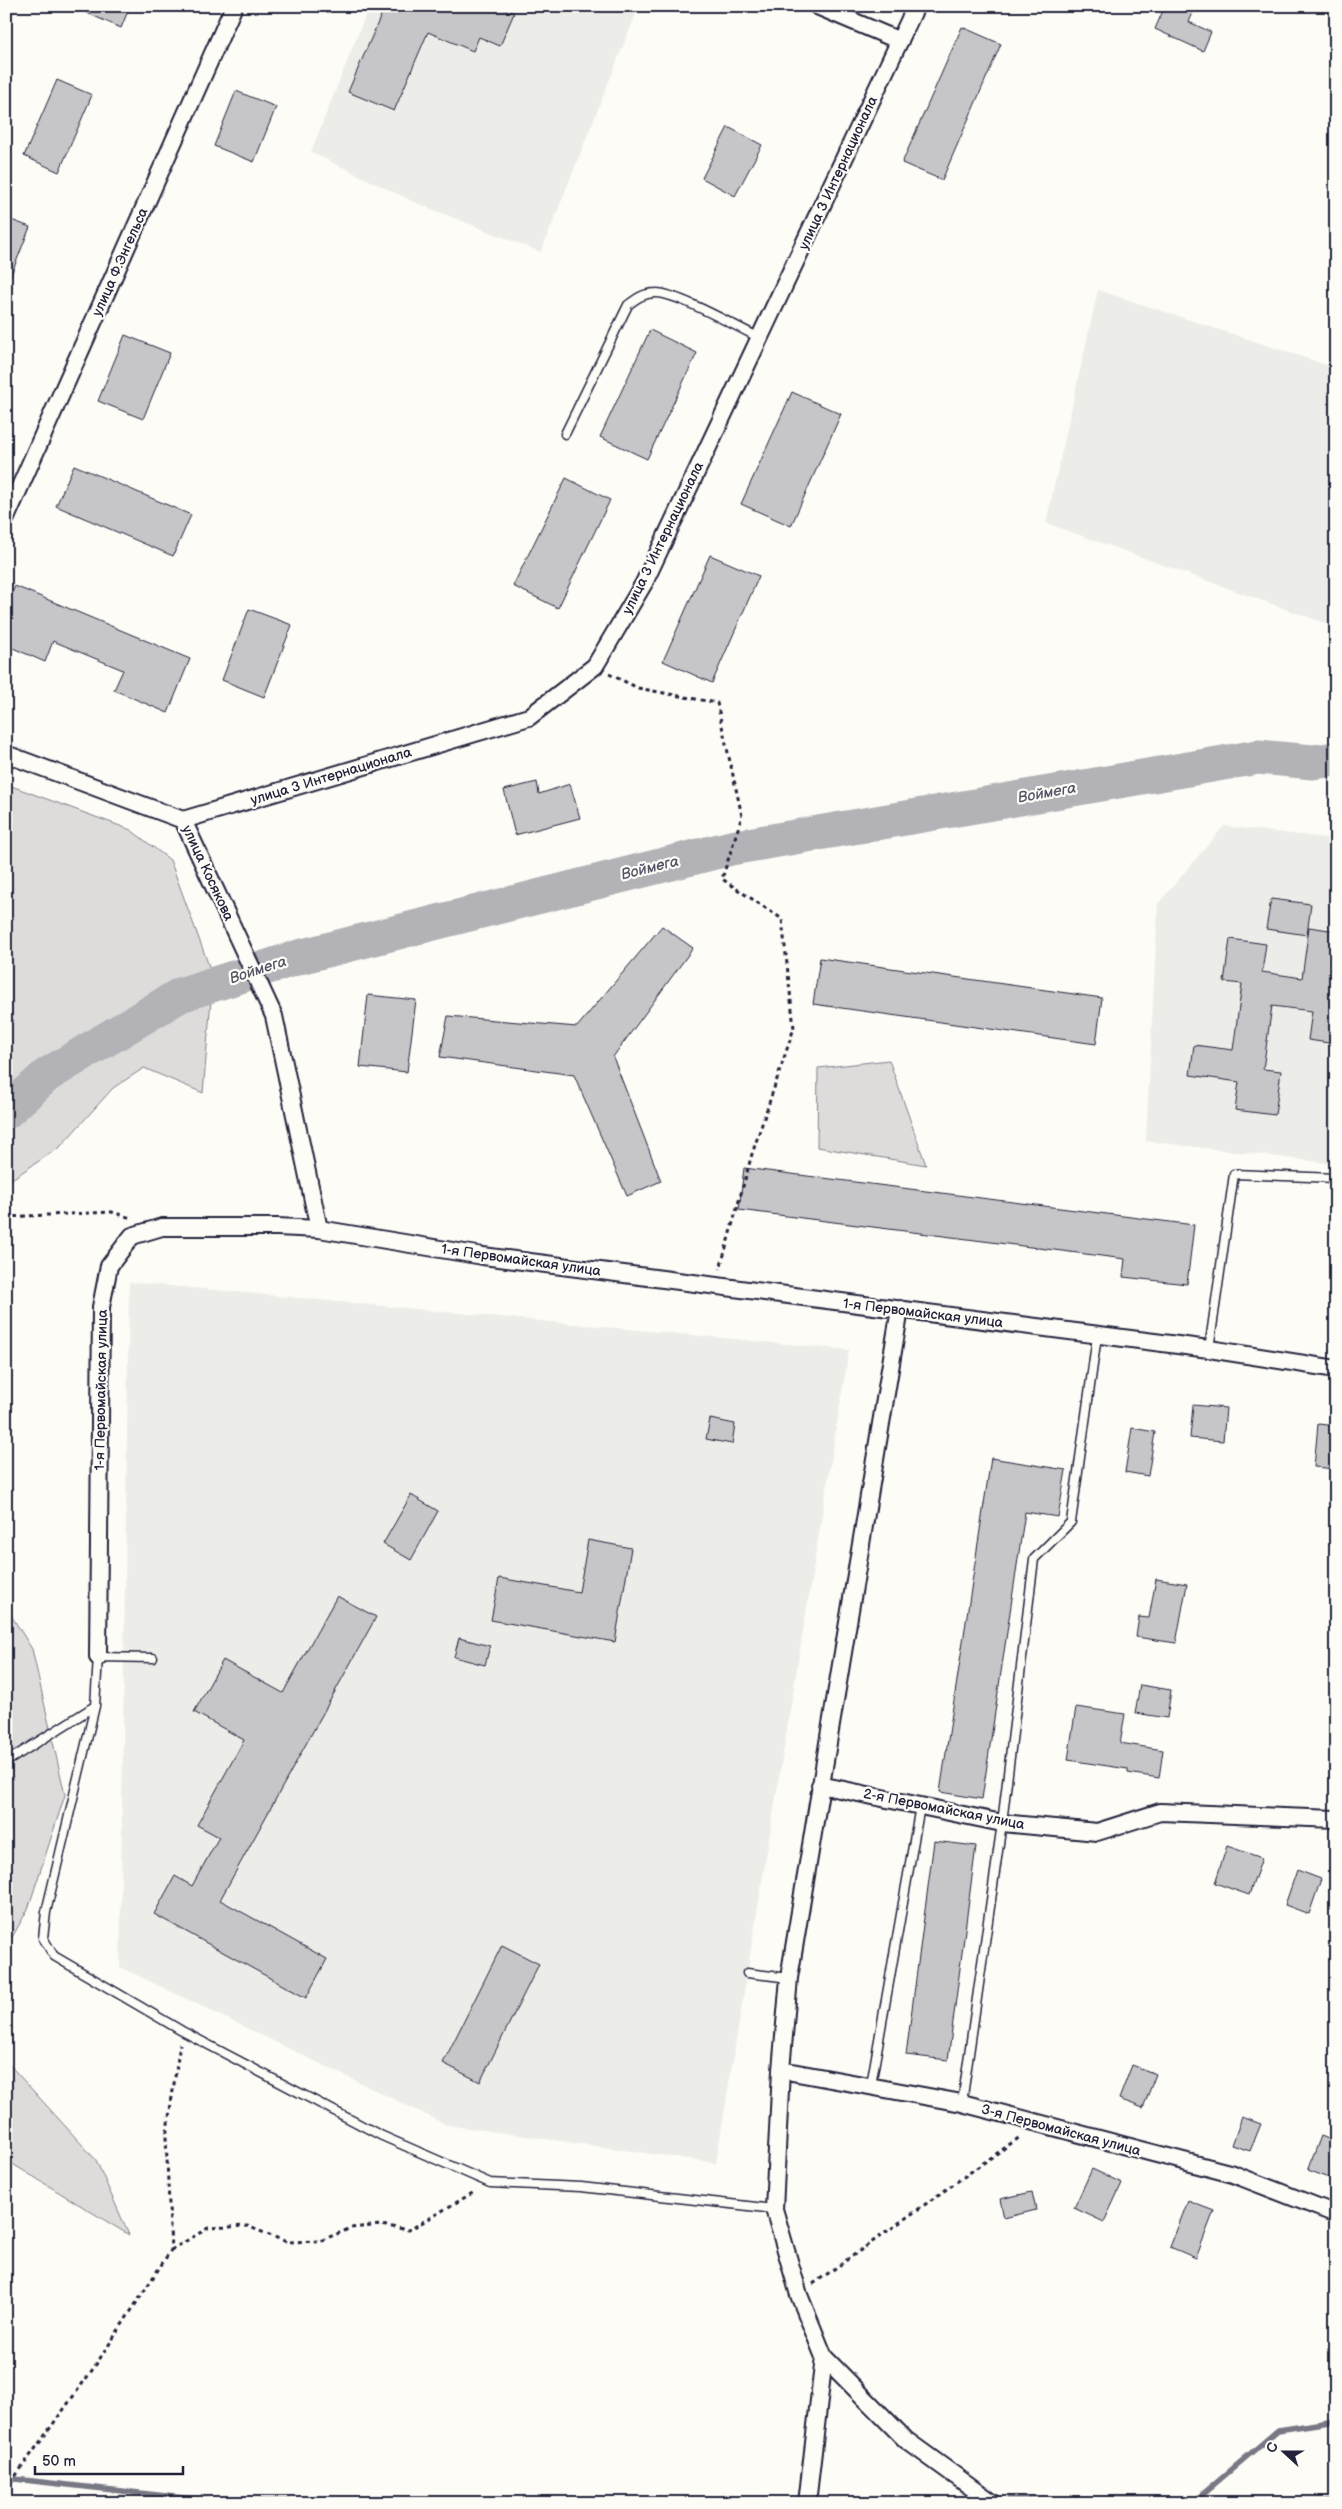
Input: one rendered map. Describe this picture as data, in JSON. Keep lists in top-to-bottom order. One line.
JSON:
{"streets":{"street":["улица 3 Интернационала","улица Ф.Энгельса","улица Косякова","1-я Первомайская улица","2-я Первомайская улица","3-я Первомайская улица"]},"crossings":[["улица 3 Интернационала","улица Косякова"],["улица Косякова","1-я Первомайская улица"]],"water":["Воймега"],"scale_bar":"50 m","north":"left"}
